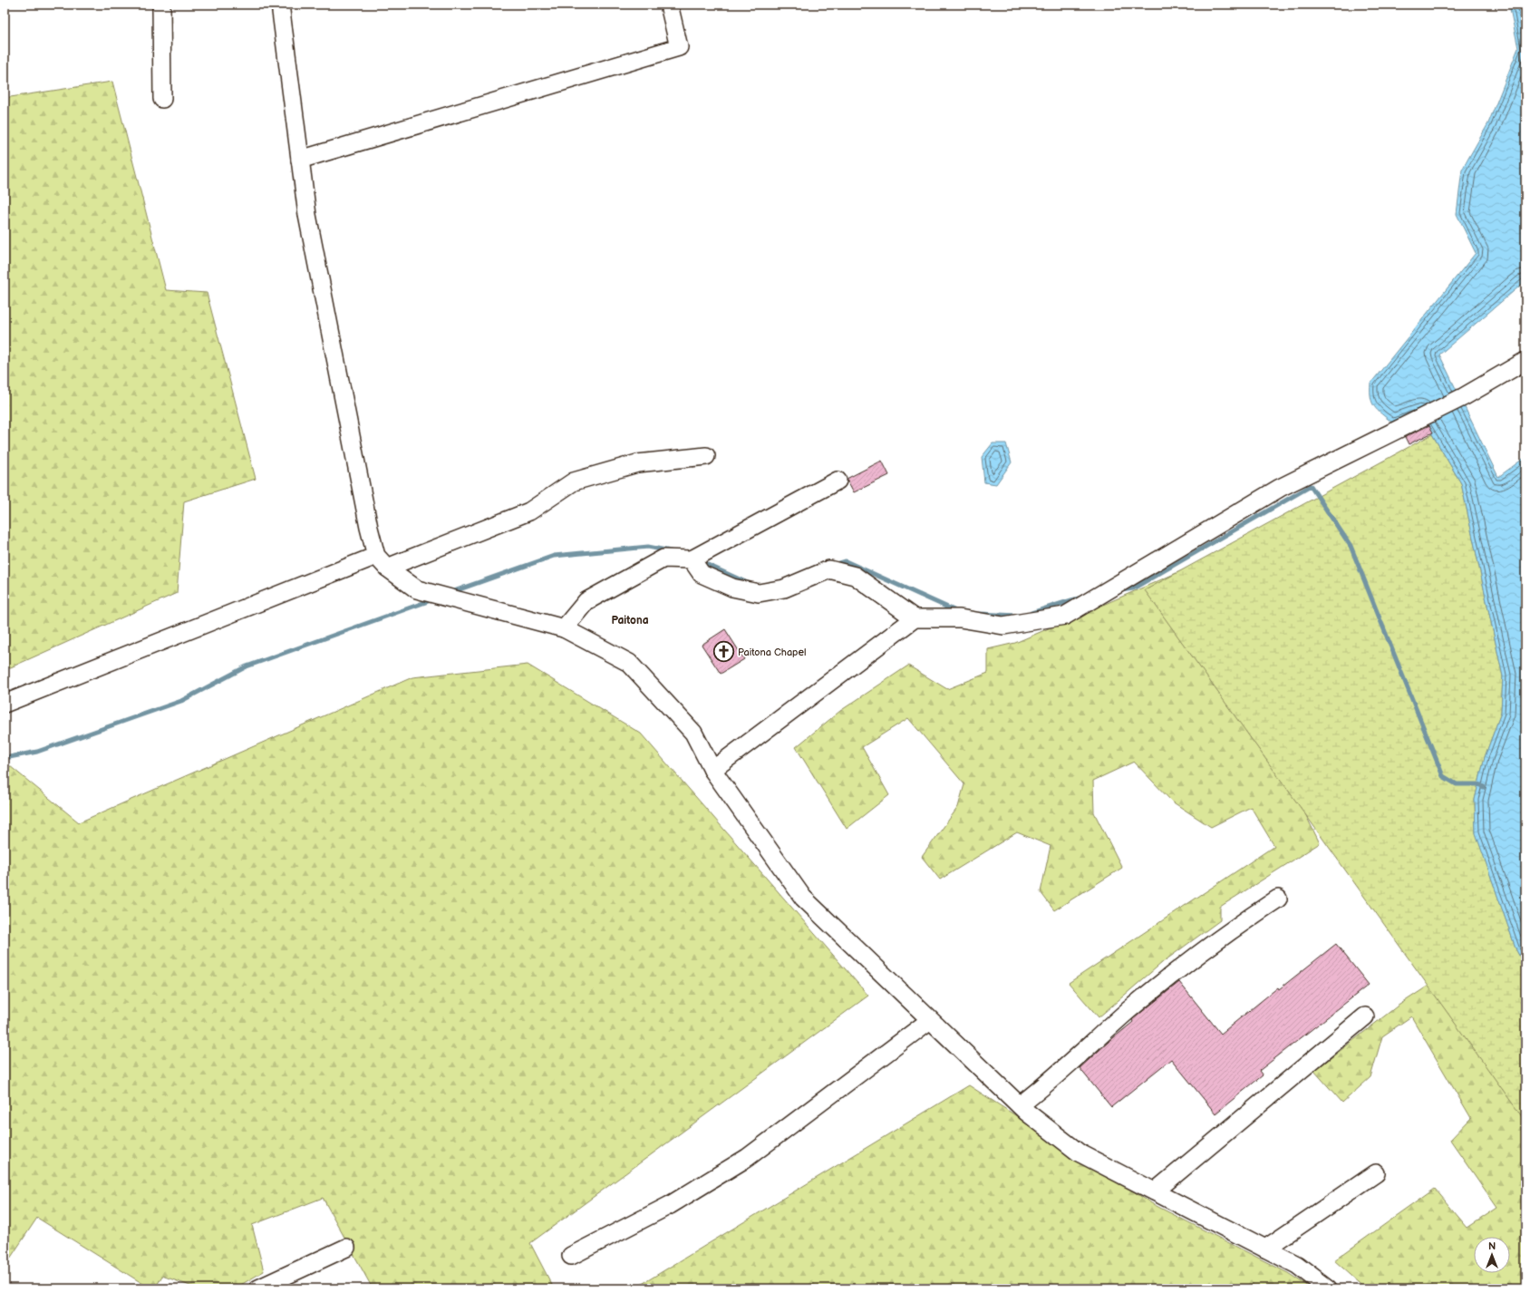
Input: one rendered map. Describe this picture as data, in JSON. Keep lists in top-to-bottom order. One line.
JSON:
{"districts":["Paitona"],"places":{"church":["Paitona Chapel"]},"north":"top"}
